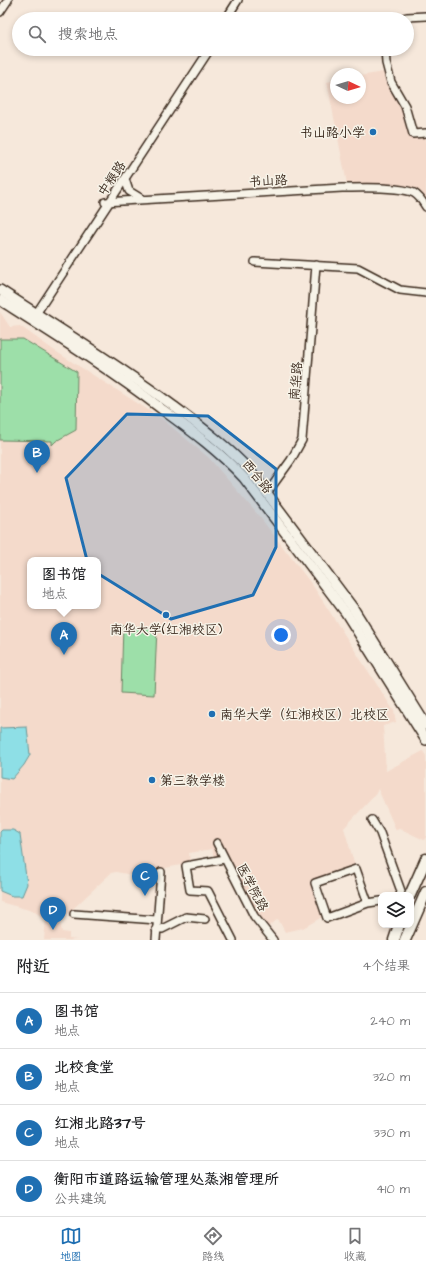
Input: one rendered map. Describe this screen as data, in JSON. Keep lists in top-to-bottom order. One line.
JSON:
{"streets":{"main road":["西合路"],"street":["中粮路","书山路","南华路","医学院路"]},"crossings":[["中粮路","书山路"],["中粮路","西合路"]],"places":["书山路小学","南华大学(红湘校区)","南华大学（红湘校区）北校区","第三教学楼"],"north":"right","page":{"search":"搜索地点","pins":["B","A","C","D"],"popup":["图书馆","地点"],"heading":["附近","4个结果"],"list":[{"mark":"A","name":"图书馆","note":"地点","value":"240 m"},{"mark":"B","name":"北校食堂","note":"地点","value":"320 m"},{"mark":"C","name":"红湘北路37号","note":"地点","value":"330 m"},{"mark":"D","name":"衡阳市道路运输管理处蒸湘管理所","note":"公共建筑","value":"410 m"}],"nav":["地图","路线","收藏"]}}
